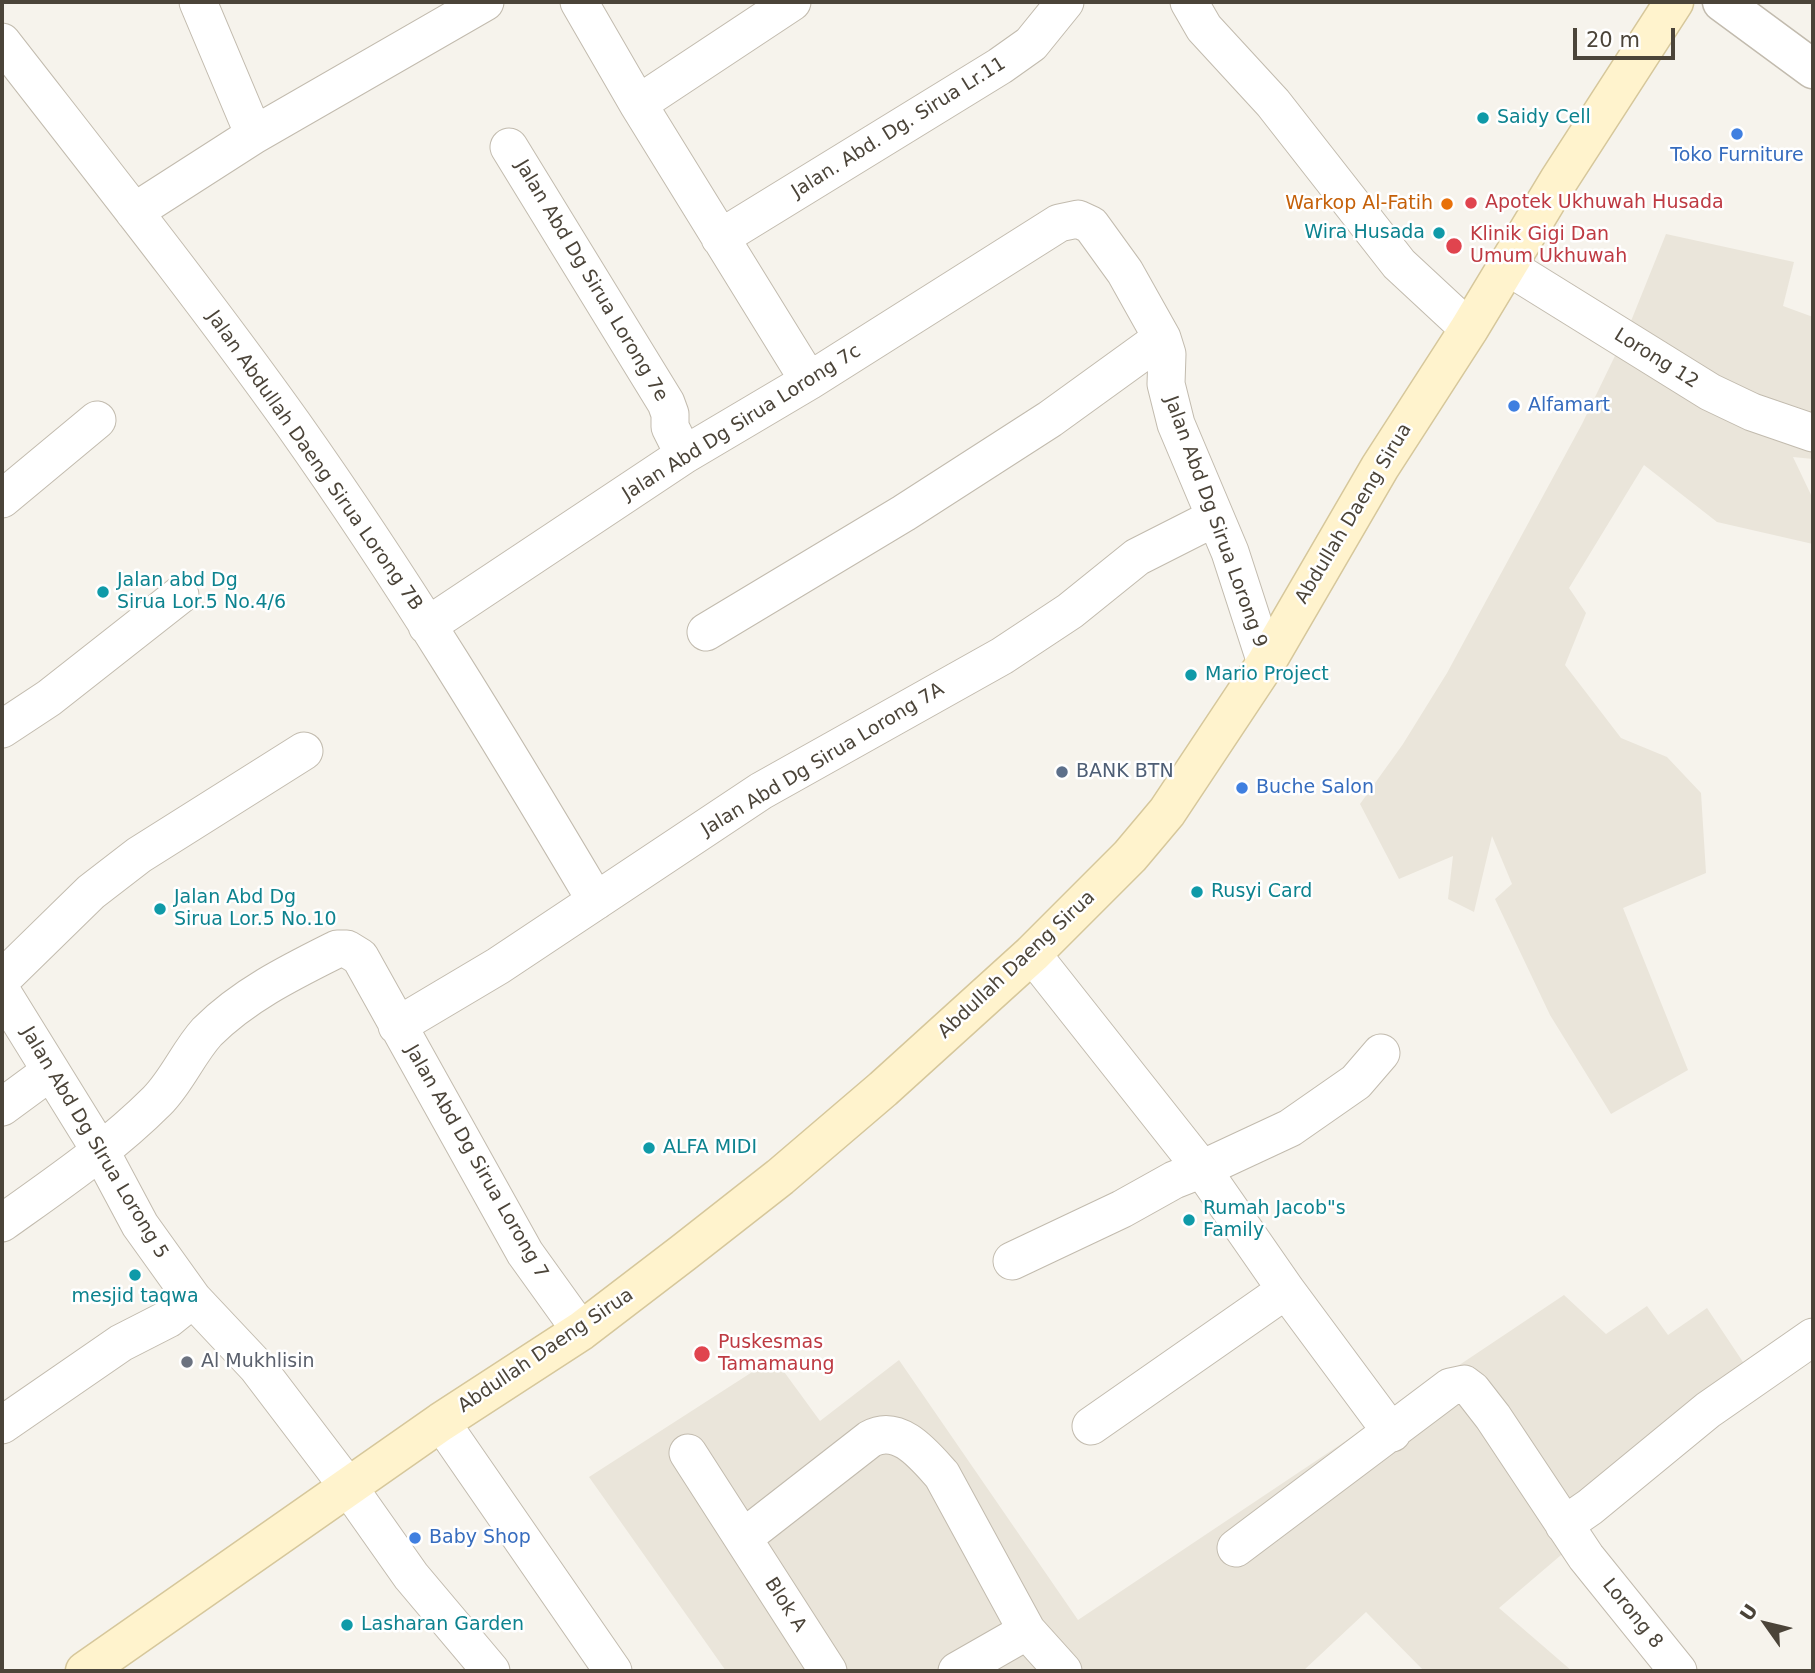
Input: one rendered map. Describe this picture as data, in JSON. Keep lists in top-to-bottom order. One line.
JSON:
{"streets":{"main road":["Abdullah Daeng Sirua"],"street":["Jalan. Abd. Dg. Sirua Lr.11","Jalan Abd Dg Sirua Lorong 7e","Lorong 12","Jalan Abd Dg Sirua Lorong 7c","Jalan Abdullah Daeng Sirua Lorong 7B","Jalan Abd Dg Sirua Lorong 9","Jalan Abd Dg Sirua Lorong 7A","Jalan Abd Dg SIrua Lorong 5","Jalan Abd Dg Sirua Lorong 7","Blok A","Lorong 8"]},"crossings":[["Jalan Abd Dg Sirua Lorong 7e","Jalan Abd Dg Sirua Lorong 7c"],["Lorong 12","Abdullah Daeng Sirua"],["Jalan Abd Dg Sirua Lorong 7c","Jalan Abdullah Daeng Sirua Lorong 7B"],["Jalan Abd Dg Sirua Lorong 7c","Jalan Abd Dg Sirua Lorong 9"],["Jalan Abdullah Daeng Sirua Lorong 7B","Jalan Abd Dg Sirua Lorong 7A"],["Abdullah Daeng Sirua","Jalan Abd Dg Sirua Lorong 9"],["Abdullah Daeng Sirua","Jalan Abd Dg SIrua Lorong 5"],["Abdullah Daeng Sirua","Jalan Abd Dg Sirua Lorong 7"],["Jalan Abd Dg Sirua Lorong 9","Jalan Abd Dg Sirua Lorong 7A"],["Jalan Abd Dg Sirua Lorong 7A","Jalan Abd Dg Sirua Lorong 7"],["Jalan Abd Dg SIrua Lorong 5","Jalan Abd Dg Sirua Lorong 7"]],"places":["Saidy Cell","Toko Furniture","Apotek Ukhuwah Husada","Warkop Al-Fatih","Wira Husada","Klinik Gigi Dan Umum Ukhuwah","Alfamart","Jalan abd Dg Sirua Lor.5 No.4/6","Mario Project","BANK BTN","Buche Salon","Rusyi Card","Jalan Abd Dg Sirua Lor.5 No.10","ALFA MIDI","Rumah Jacob\"s Family","mesjid taqwa","Puskesmas Tamamaung","Al Mukhlisin","Baby Shop","Lasharan Garden"],"scale_bar":"20 m","north":"top left"}
